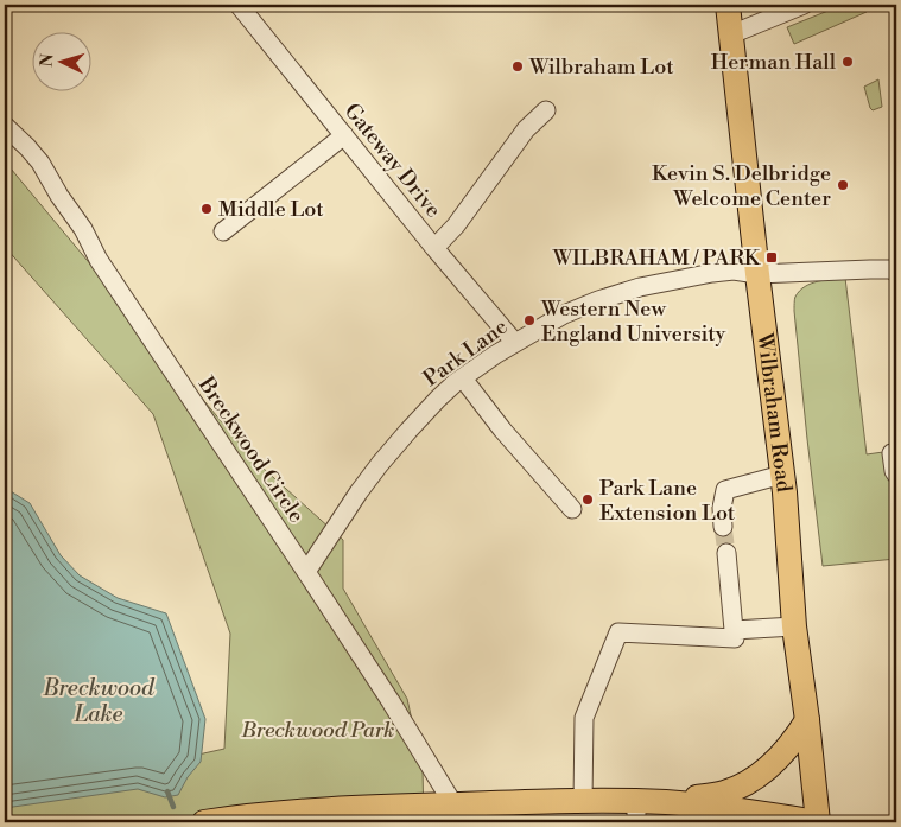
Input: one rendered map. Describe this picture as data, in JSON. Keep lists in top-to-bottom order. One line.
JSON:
{"streets":{"main road":["Wilbraham Road"],"street":["Gateway Drive","Park Lane","Breckwood Circle"]},"crossings":[["Gateway Drive","Park Lane"],["Park Lane","Wilbraham Road"],["Park Lane","Breckwood Circle"]],"water":["Breckwood Lake"],"parks":["Breckwood Park"],"places":{"other":["Herman Hall","Wilbraham Lot","Kevin S. Delbridge Welcome Center","Middle Lot","Western New England University","Park Lane Extension Lot"],"transit":["WILBRAHAM / PARK"]},"north":"left"}
